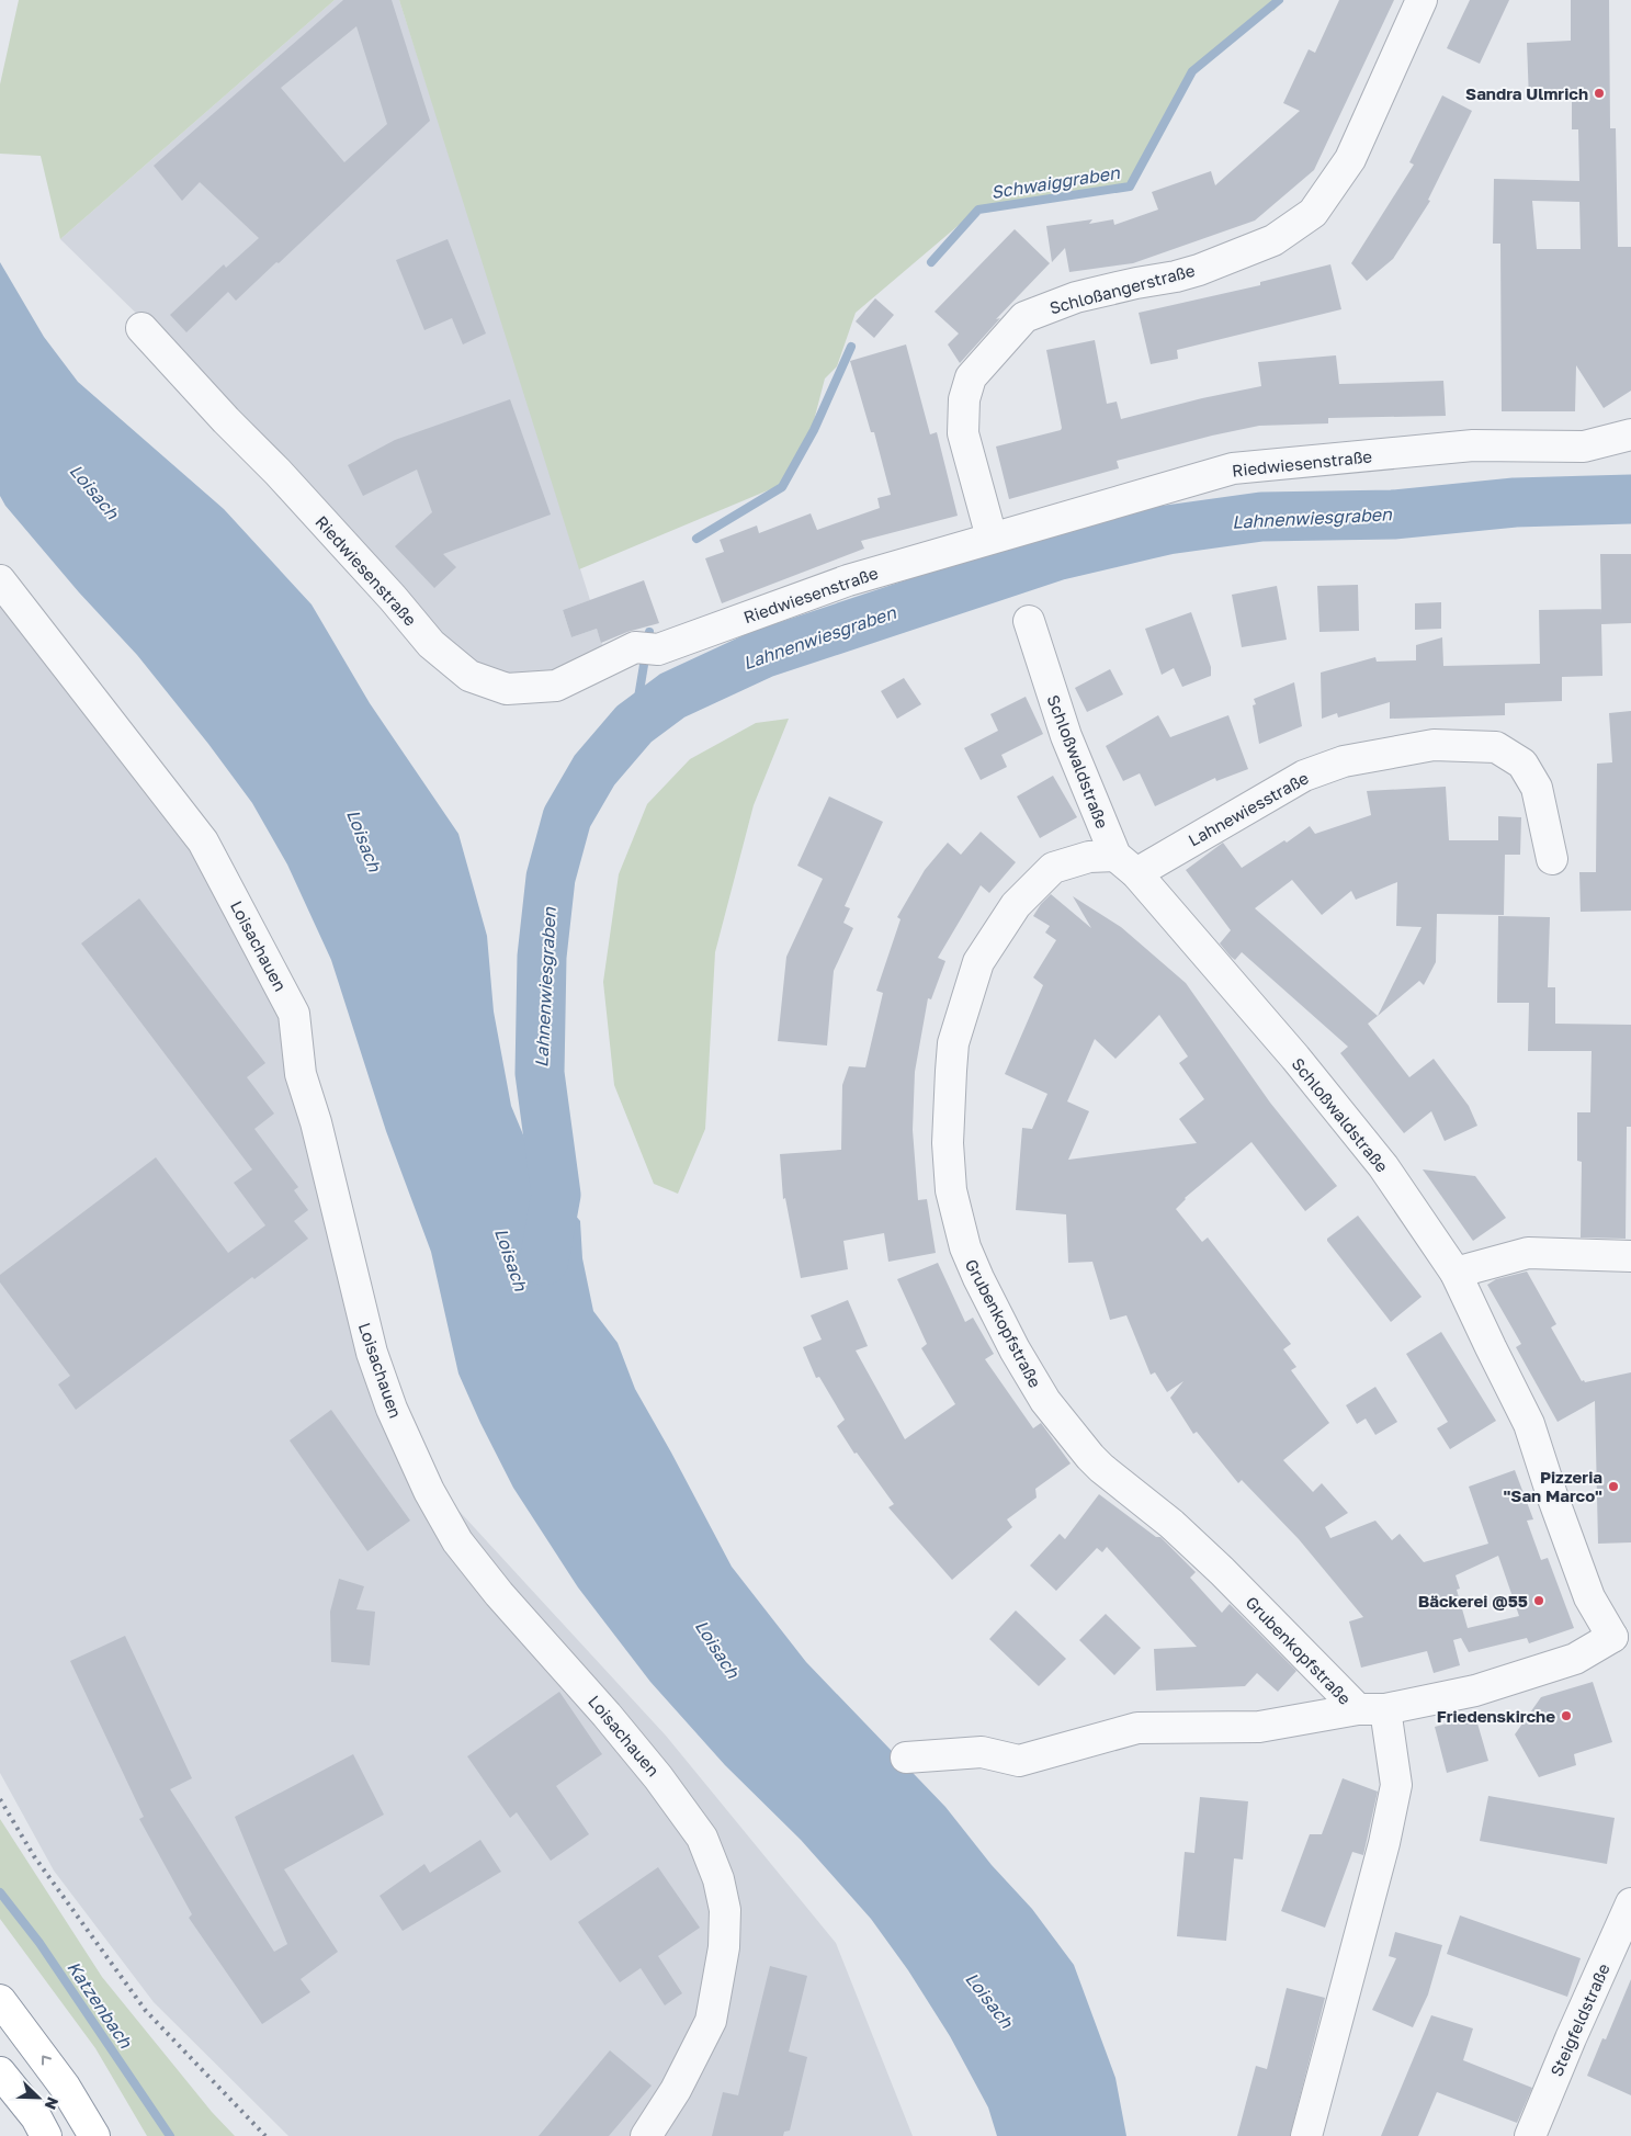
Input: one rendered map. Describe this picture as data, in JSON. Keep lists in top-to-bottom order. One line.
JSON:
{"streets":{"street":["Schloßangerstraße","Riedwiesenstraße","Schloßwaldstraße","Lahnewiesstraße","Loisachauen","Grubenkopfstraße","Steigfeldstraße"]},"crossings":[["Schloßangerstraße","Riedwiesenstraße"],["Schloßwaldstraße","Lahnewiesstraße"],["Schloßwaldstraße","Grubenkopfstraße"],["Lahnewiesstraße","Grubenkopfstraße"]],"water":["Schwaiggraben","Loisach","Lahnenwiesgraben","Katzenbach"],"places":["Sandra Ulmrich","Pizzeria \"San Marco\"","Bäckerei @55","Friedenskirche"],"north":"bottom right"}
